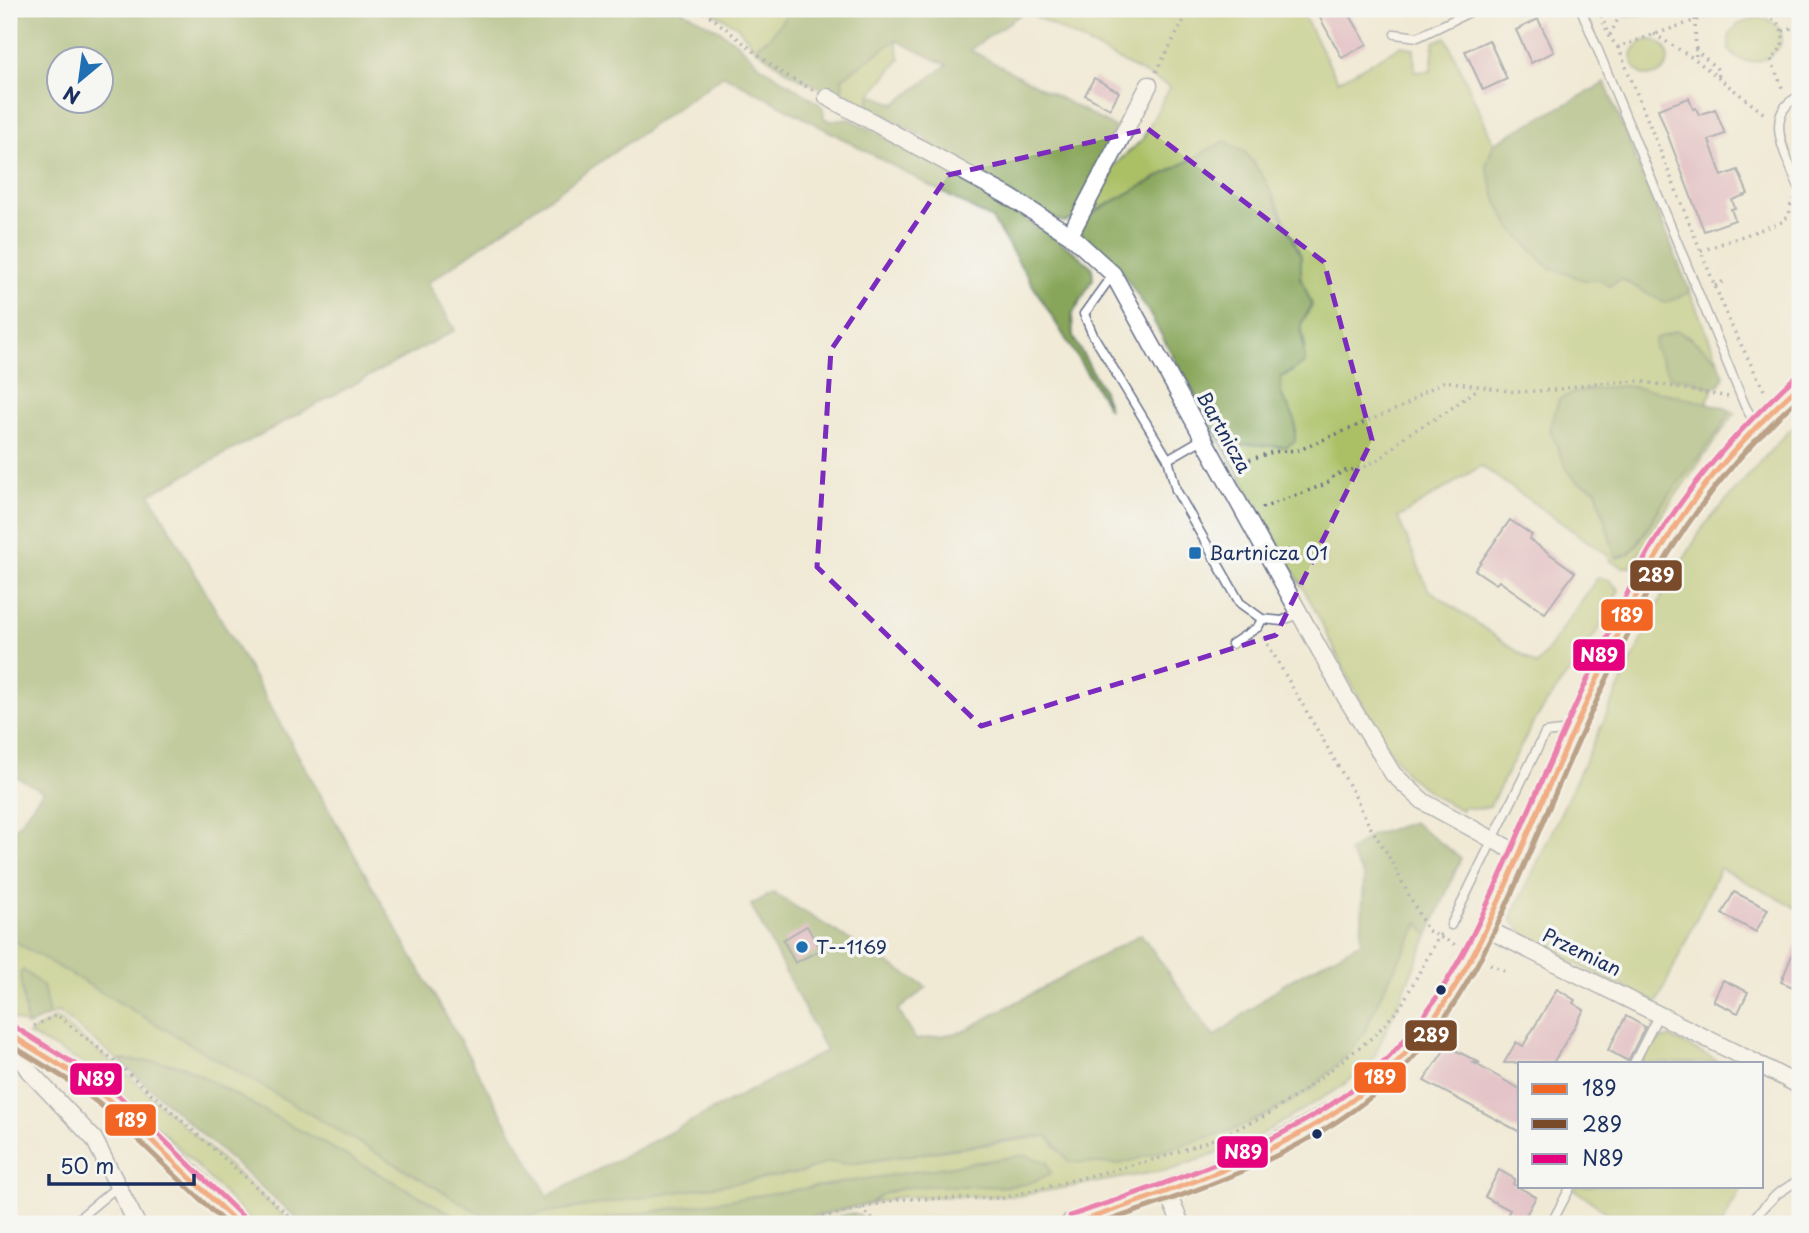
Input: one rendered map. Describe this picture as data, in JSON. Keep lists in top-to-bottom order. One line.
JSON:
{"streets":{"street":["Bartnicza","Przemian"]},"places":{"transit":["Bartnicza 01"],"other":["T--1169"]},"lines":["transit line N89","transit line 189","transit line 289"],"legend":["189","289","N89"],"scale_bar":"50 m","north":"bottom left"}
